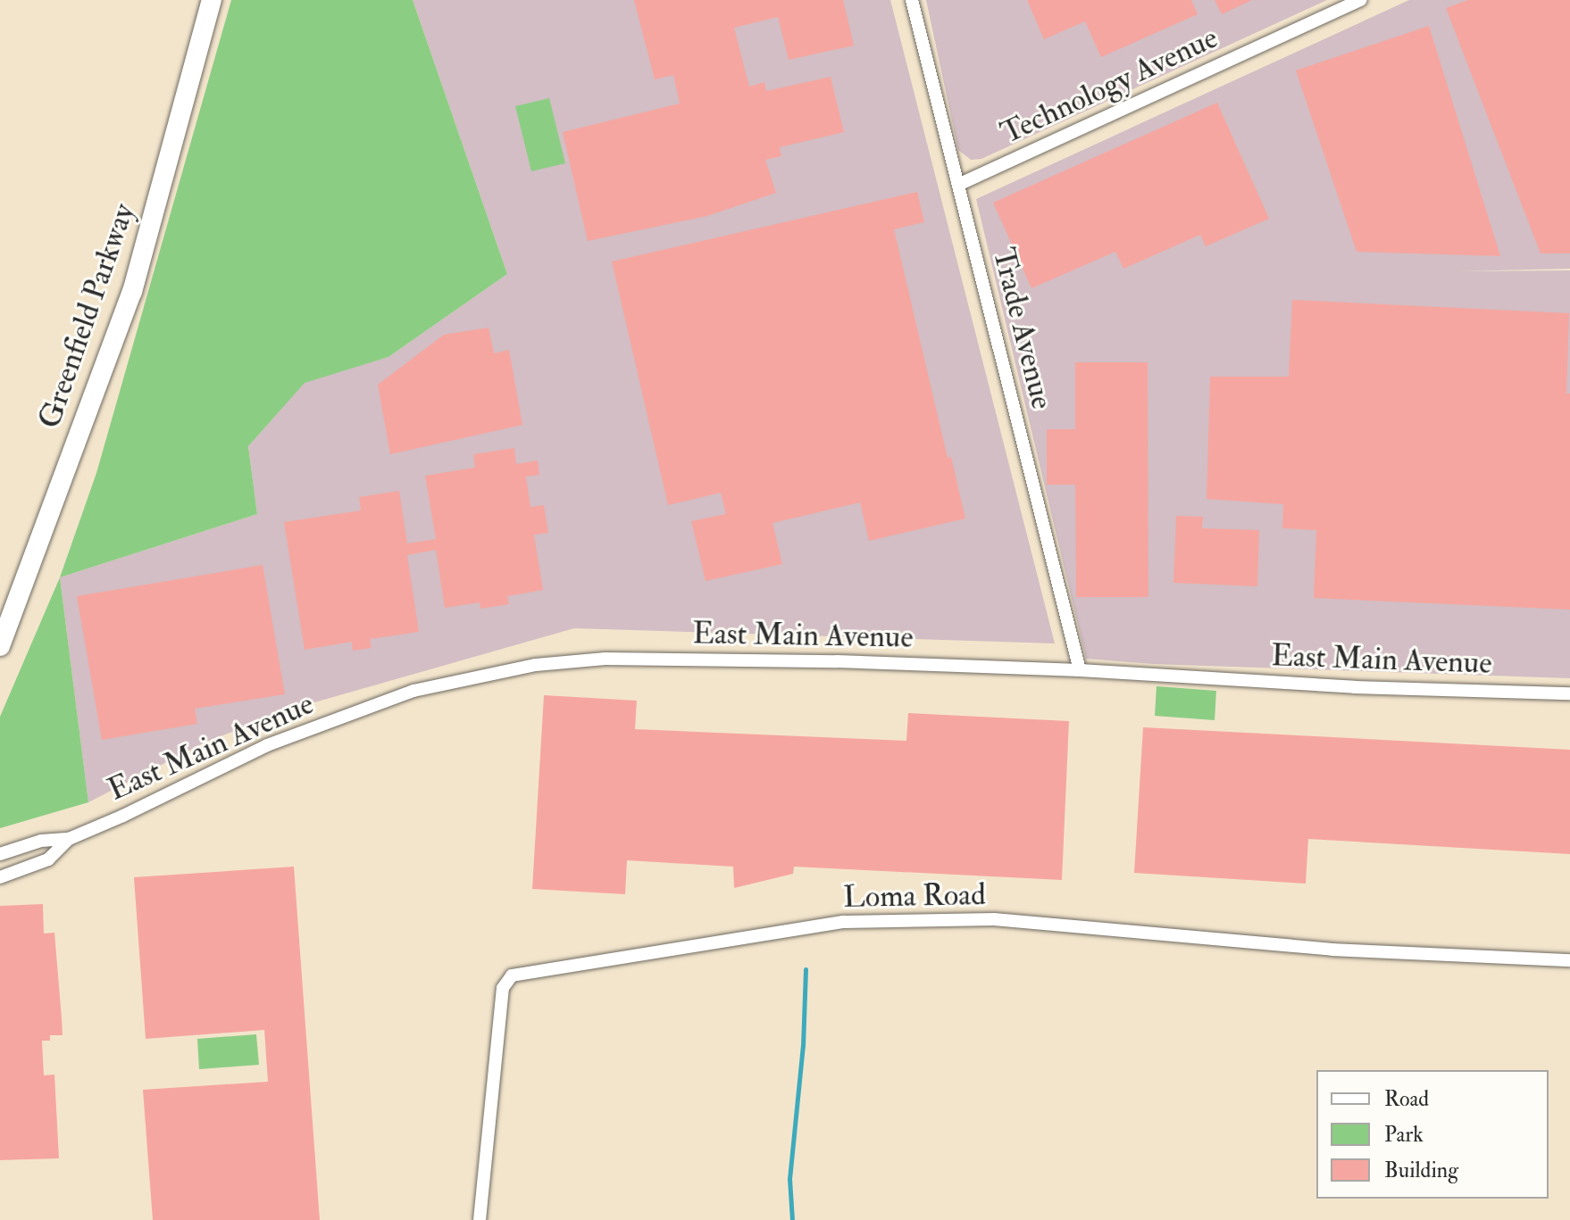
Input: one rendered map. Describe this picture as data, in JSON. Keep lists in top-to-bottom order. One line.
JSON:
{"streets":{"main road":["Greenfield Parkway"],"street":["Technology Avenue","Trade Avenue","East Main Avenue","Loma Road"]},"crossings":[["Technology Avenue","Trade Avenue"],["Trade Avenue","East Main Avenue"]],"legend":["Road","Park","Building"]}
